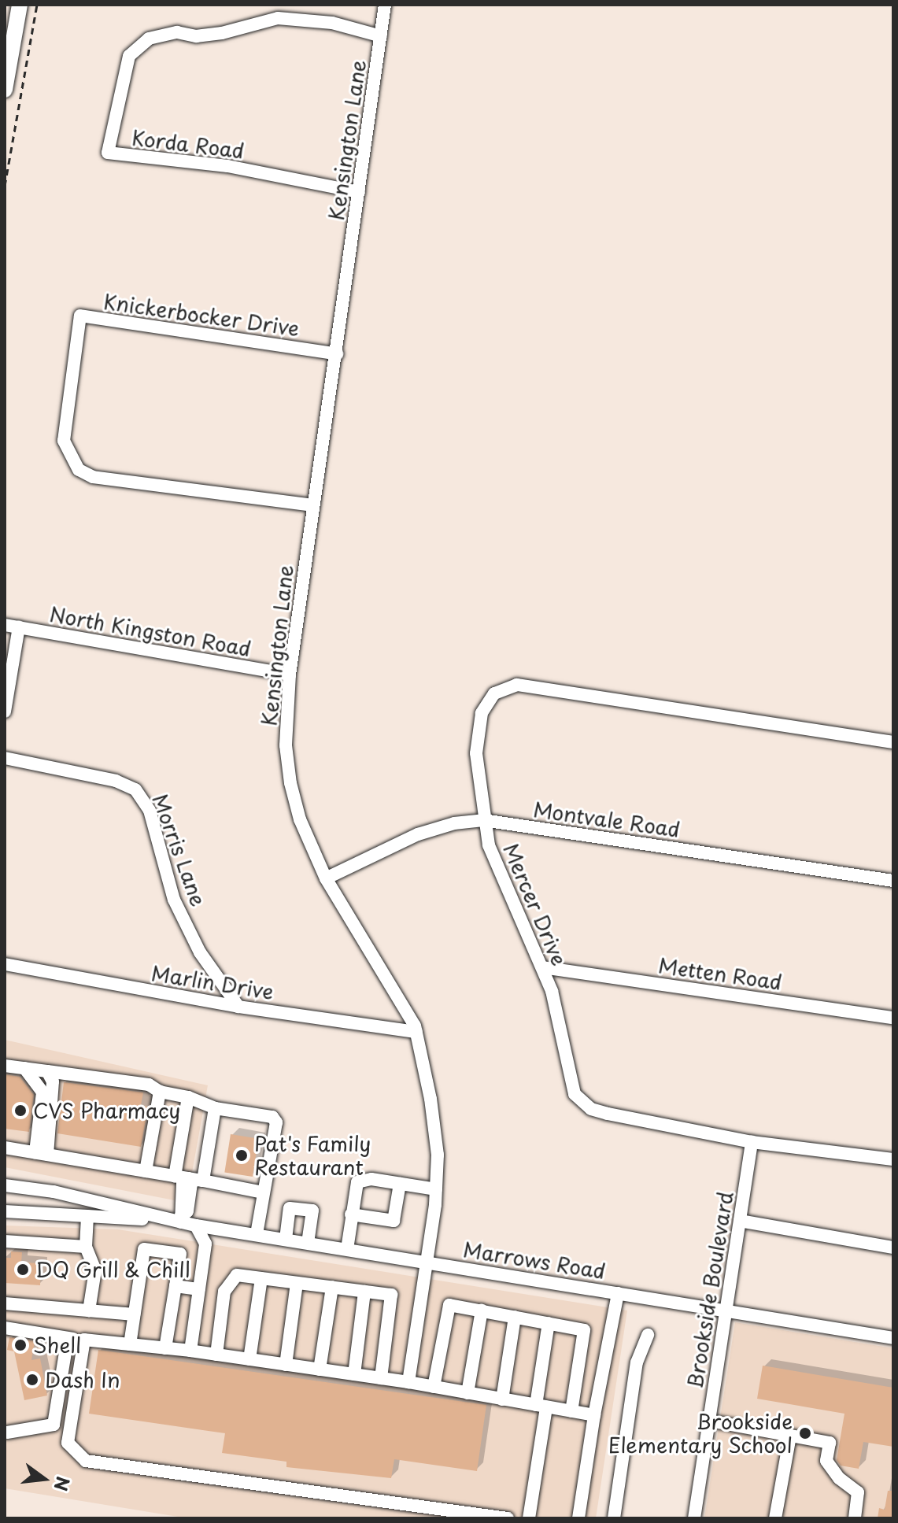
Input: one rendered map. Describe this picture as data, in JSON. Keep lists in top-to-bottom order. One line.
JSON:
{"streets":{"street":["Kensington Lane","Korda Road","Knickerbocker Drive","North Kingston Road","Montvale Road","Morris Lane","Mercer Drive","Metten Road","Marlin Drive","Marrows Road","Brookside Boulevard"]},"crossings":[["Kensington Lane","Korda Road"],["Kensington Lane","Knickerbocker Drive"],["Kensington Lane","North Kingston Road"],["Kensington Lane","Montvale Road"],["Kensington Lane","Marlin Drive"],["Kensington Lane","Marrows Road"],["Montvale Road","Mercer Drive"],["Morris Lane","Marlin Drive"],["Mercer Drive","Metten Road"],["Mercer Drive","Brookside Boulevard"],["Marrows Road","Brookside Boulevard"]],"places":["CVS Pharmacy","Pat's Family Restaurant","DQ Grill & Chill","Shell","Dash In","Brookside Elementary School"],"north":"right"}
